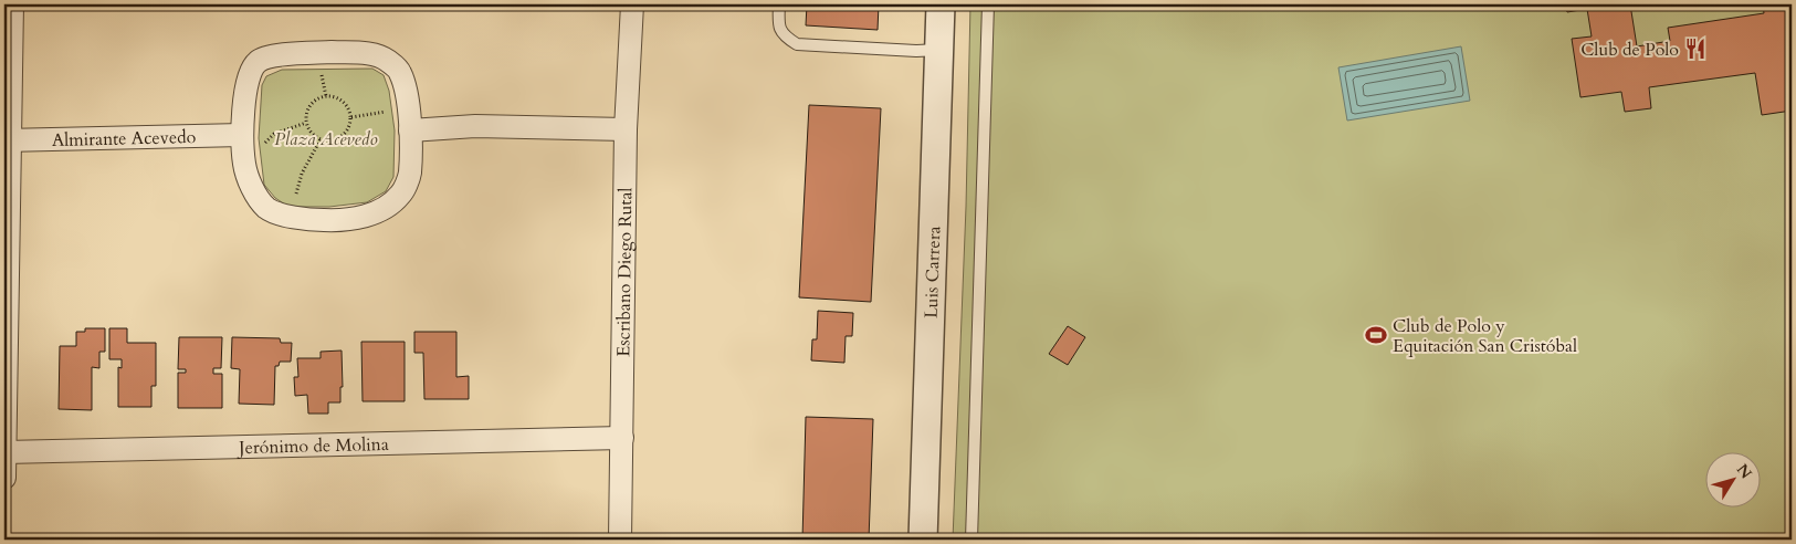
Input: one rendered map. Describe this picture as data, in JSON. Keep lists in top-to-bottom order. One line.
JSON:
{"streets":{"street":["Almirante Acevedo","Escribano Diego Rutal","Luis Carrera","Jerónimo de Molina"]},"crossings":[["Escribano Diego Rutal","Jerónimo de Molina"]],"parks":["Plaza Acevedo"],"places":{"restaurant":["Club de Polo"],"sports":["Club de Polo y Equitación San Cristóbal"]},"north":"top right"}
